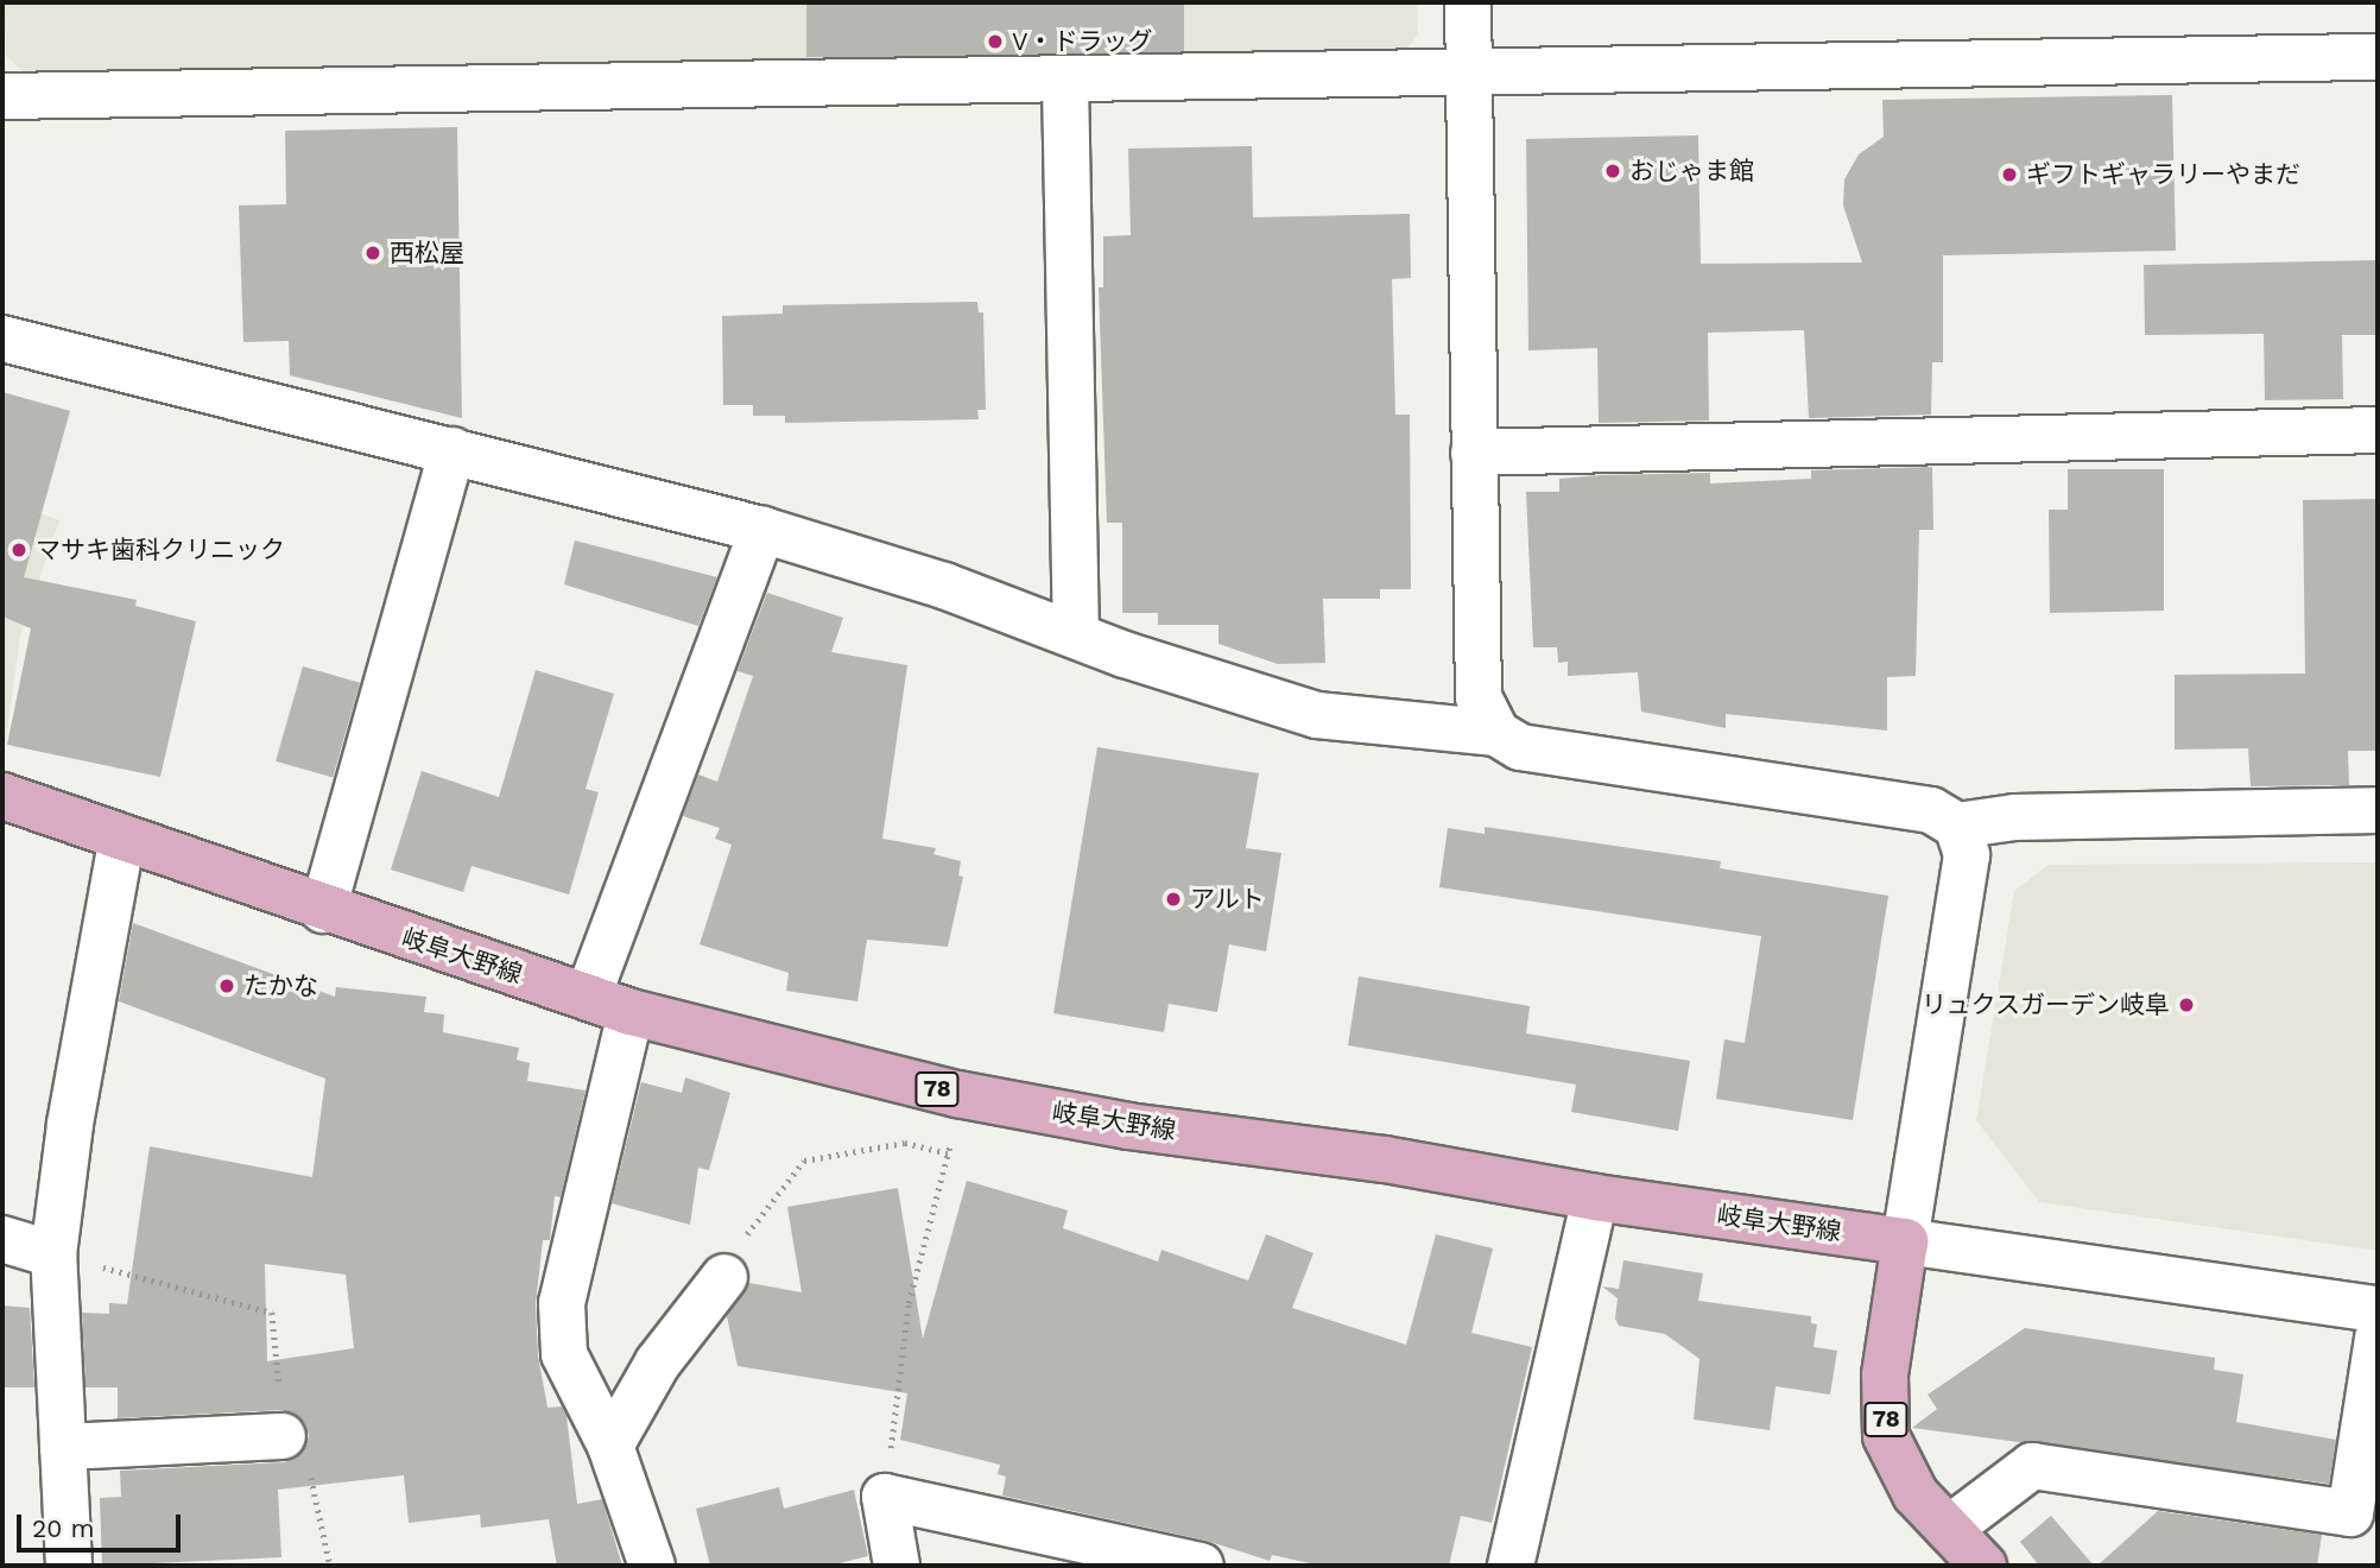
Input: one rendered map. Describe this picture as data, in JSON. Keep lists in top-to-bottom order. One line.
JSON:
{"streets":{"main road":["岐阜大野線","78"]},"crossings":[["岐阜大野線","78"]],"places":["V・ドラッグ","おじゃま館","ギフトギャラリーやまだ","西松屋","マサキ歯科クリニック","アルト","たかな","リュクスガーデン岐阜"],"scale_bar":"20 m"}
